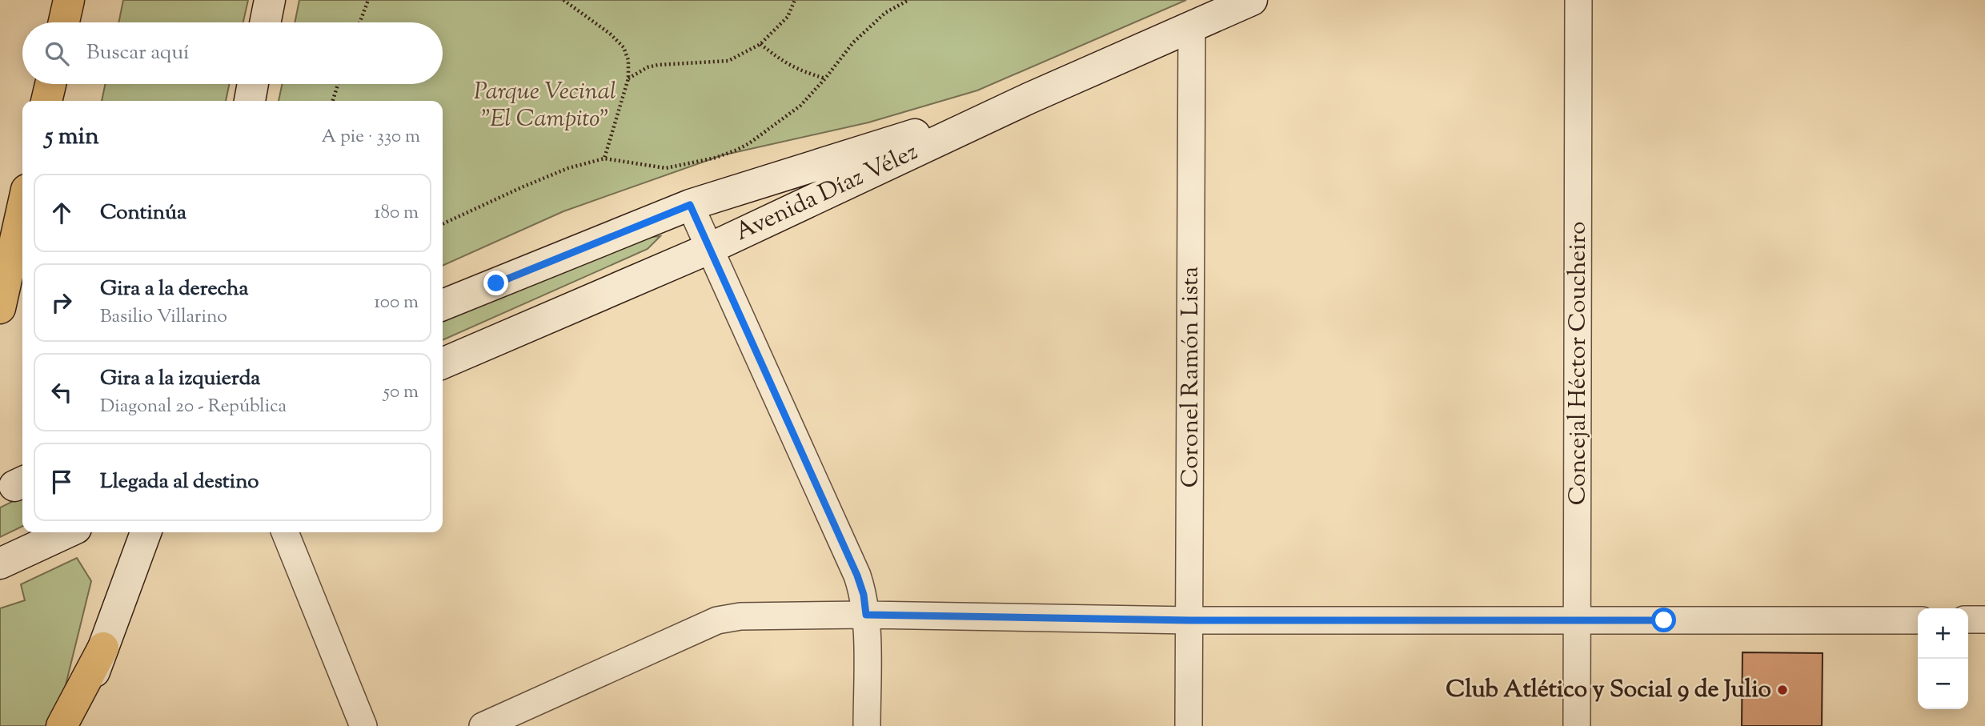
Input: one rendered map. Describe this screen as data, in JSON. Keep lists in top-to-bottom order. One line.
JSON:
{"streets":{"main road":["Avenida Díaz Vélez"],"street":["Concejal Héctor Coucheiro","Coronel Ramón Lista"]},"parks":["Parque Vecinal \"El Campito\""],"places":["Club Atlético y Social 9 de Julio"],"page":{"search":"Buscar aquí","heading":["5 min","A pie · 330 m"],"list":[["Continúa","180 m"],["Gira a la derecha","Basilio Villarino","100 m"],["Gira a la izquierda","Diagonal 20 - República","50 m"],"Llegada al destino"],"map_buttons":["+","−"]}}
